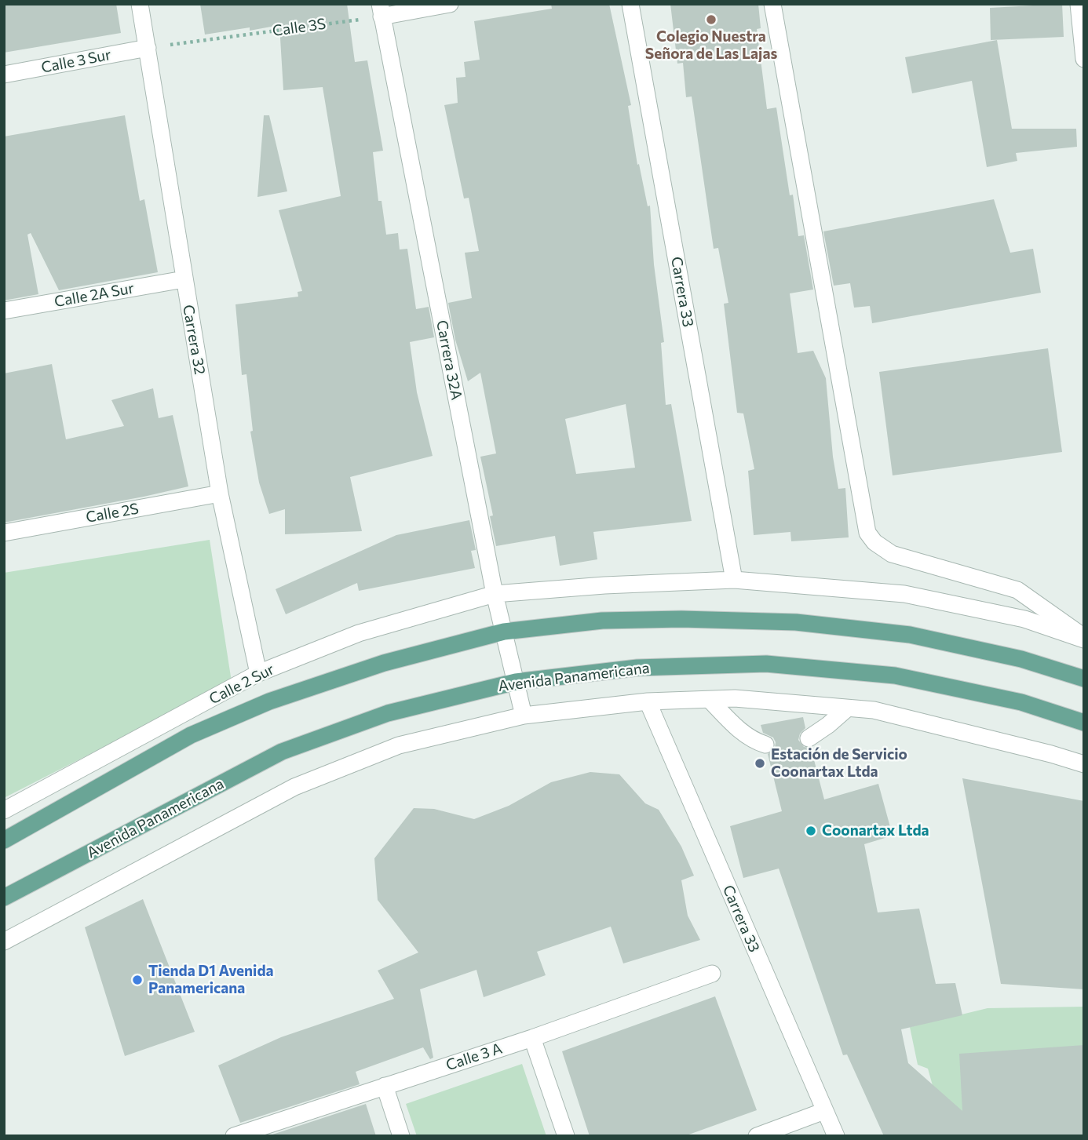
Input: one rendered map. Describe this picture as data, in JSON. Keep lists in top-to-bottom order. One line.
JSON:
{"streets":{"main road":["Avenida Panamericana"],"street":["Calle 3 Sur","Carrera 33","Calle 2A Sur","Carrera 32","Carrera 32A","Calle 2S","Calle 2 Sur","Calle 3 A"],"path":["Calle 3S"]},"crossings":[["Calle 3S","Calle 3 Sur"],["Calle 3S","Carrera 32"],["Calle 3S","Carrera 32A"],["Calle 3 Sur","Carrera 32"],["Carrera 33","Calle 2 Sur"],["Calle 2A Sur","Carrera 32"],["Carrera 32","Calle 2S"],["Carrera 32","Calle 2 Sur"],["Carrera 32A","Avenida Panamericana"],["Carrera 32A","Calle 2 Sur"]],"places":["Colegio Nuestra Señora de Las Lajas","Estación de Servicio Coonartax Ltda","Coonartax Ltda","Tienda D1 Avenida Panamericana"]}
